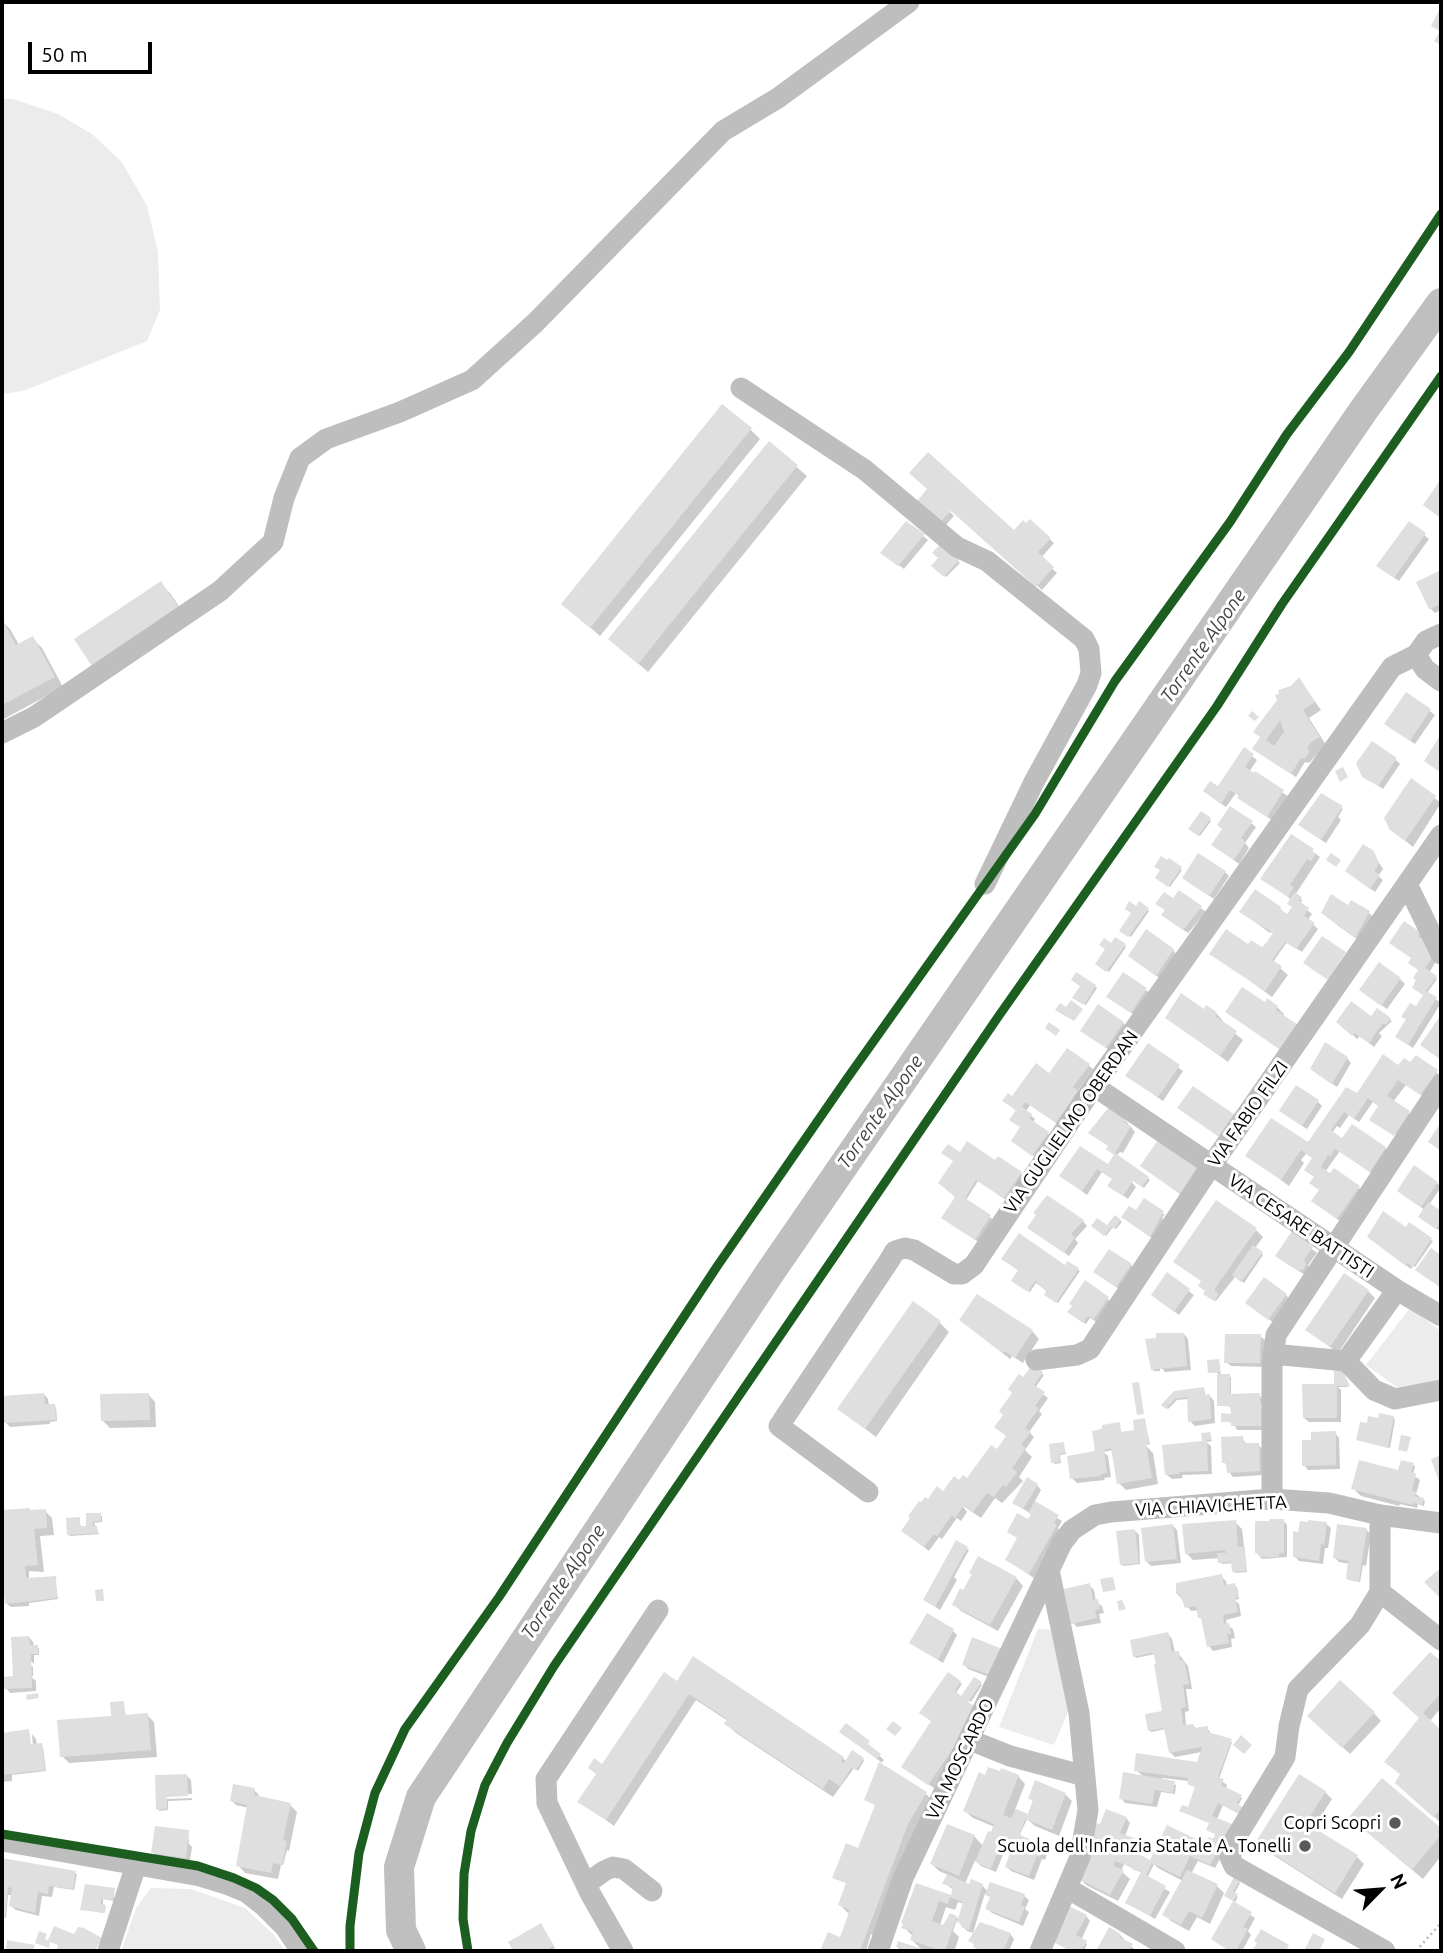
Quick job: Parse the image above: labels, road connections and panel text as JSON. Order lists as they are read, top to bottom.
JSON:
{
  "streets": {
    "street": [
      "VIA FABIO FILZI",
      "VIA GUGLIELMO OBERDAN",
      "VIA CESARE BATTISTI",
      "VIA CHIAVICHETTA",
      "VIA MOSCARDO"
    ]
  },
  "crossings": [
    ["VIA FABIO FILZI", "VIA CESARE BATTISTI"],
    ["VIA GUGLIELMO OBERDAN", "VIA CESARE BATTISTI"],
    ["VIA CHIAVICHETTA", "VIA MOSCARDO"]
  ],
  "water": ["Torrente Alpone"],
  "places": ["Copri Scopri", "Scuola dell'Infanzia Statale A. Tonelli"],
  "scale_bar": "50 m",
  "north": "top right"
}
